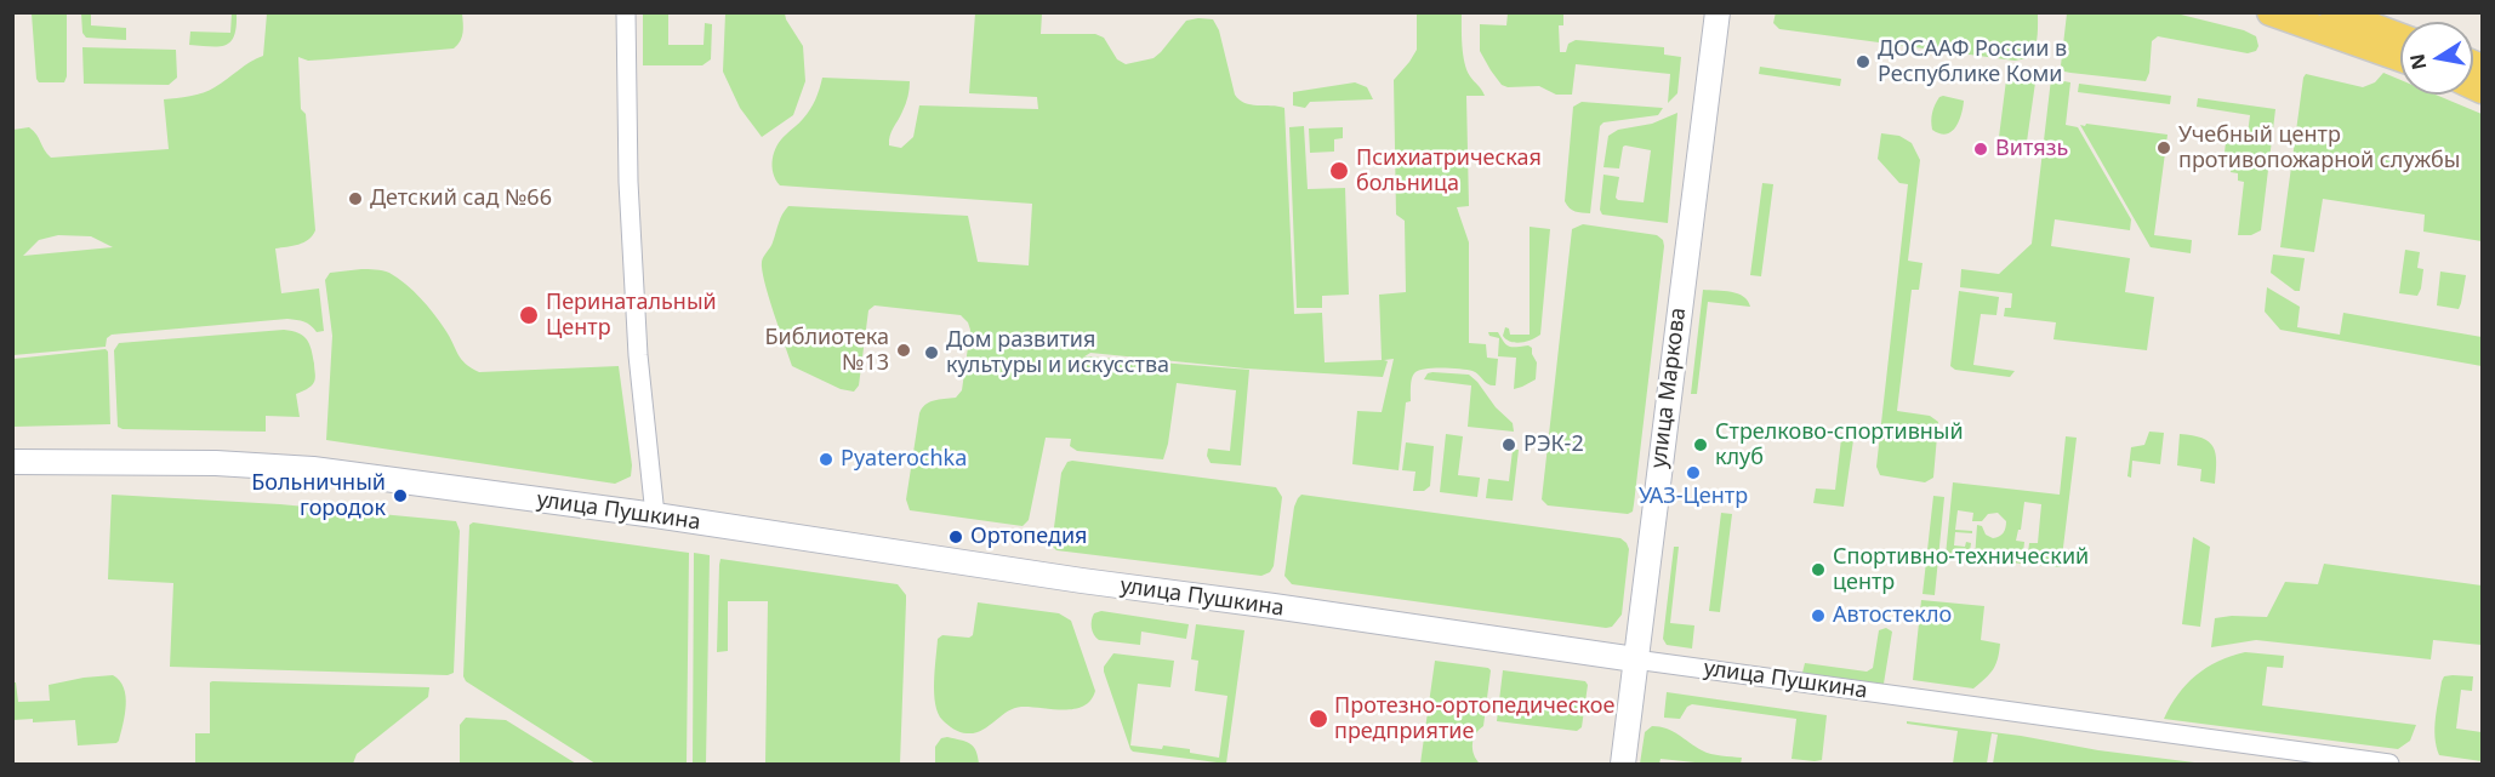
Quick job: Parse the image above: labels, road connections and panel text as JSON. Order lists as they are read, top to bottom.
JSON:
{
  "streets": {
    "street": ["улица Маркова", "улица Пушкина"]
  },
  "crossings": [
    ["улица Маркова", "улица Пушкина"]
  ],
  "places": [
    "ДОСААФ России в Республике Коми",
    "Учебный центр противопожарной службы",
    "Витязь",
    "Психиатрическая больница",
    "Детский сад №66",
    "Перинатальный Центр",
    "Библиотека №13",
    "Дом развития культуры и искусства",
    "РЭК-2",
    "Стрелково-спортивный клуб",
    "Pyaterochka",
    "УАЗ-Центр",
    "Больничный городок",
    "Ортопедия",
    "Спортивно-технический центр",
    "Автостекло",
    "Протезно-ортопедическое предприятие"
  ],
  "north": "left"
}
